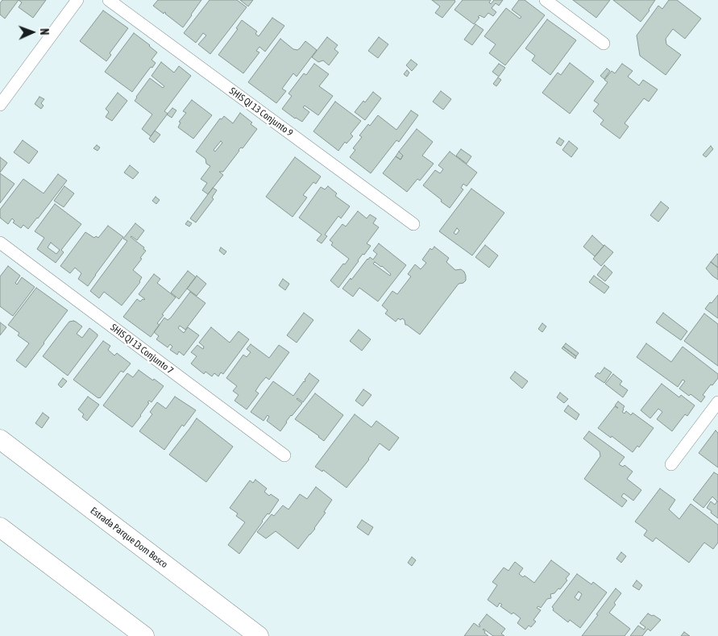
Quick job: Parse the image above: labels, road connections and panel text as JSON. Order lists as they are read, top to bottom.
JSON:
{
  "streets": {
    "main road": ["Estrada Parque Dom Bosco"],
    "street": ["SHIS QI 13 Conjunto 9", "SHIS QI 13 Conjunto 7"]
  },
  "north": "right"
}
